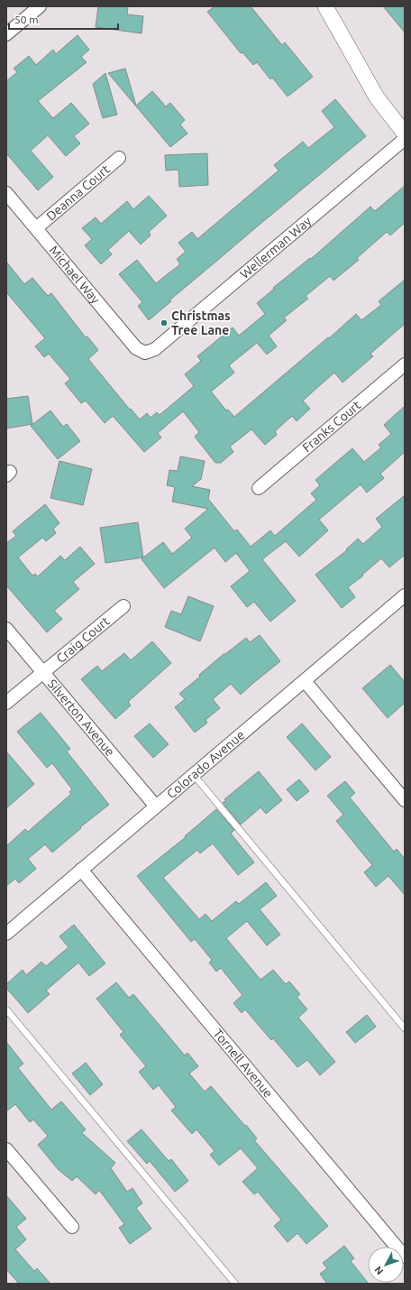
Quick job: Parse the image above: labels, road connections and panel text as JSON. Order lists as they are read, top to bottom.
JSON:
{
  "streets": {
    "street": [
      "Deanna Court",
      "Wellerman Way",
      "Michael Way",
      "Franks Court",
      "Craig Court",
      "Silverton Avenue",
      "Colorado Avenue",
      "Tornell Avenue"
    ]
  },
  "crossings": [
    ["Deanna Court", "Michael Way"],
    ["Wellerman Way", "Michael Way"],
    ["Craig Court", "Silverton Avenue"],
    ["Silverton Avenue", "Colorado Avenue"],
    ["Colorado Avenue", "Tornell Avenue"]
  ],
  "places": ["Christmas Tree Lane"],
  "scale_bar": "50 m",
  "north": "bottom left"
}
